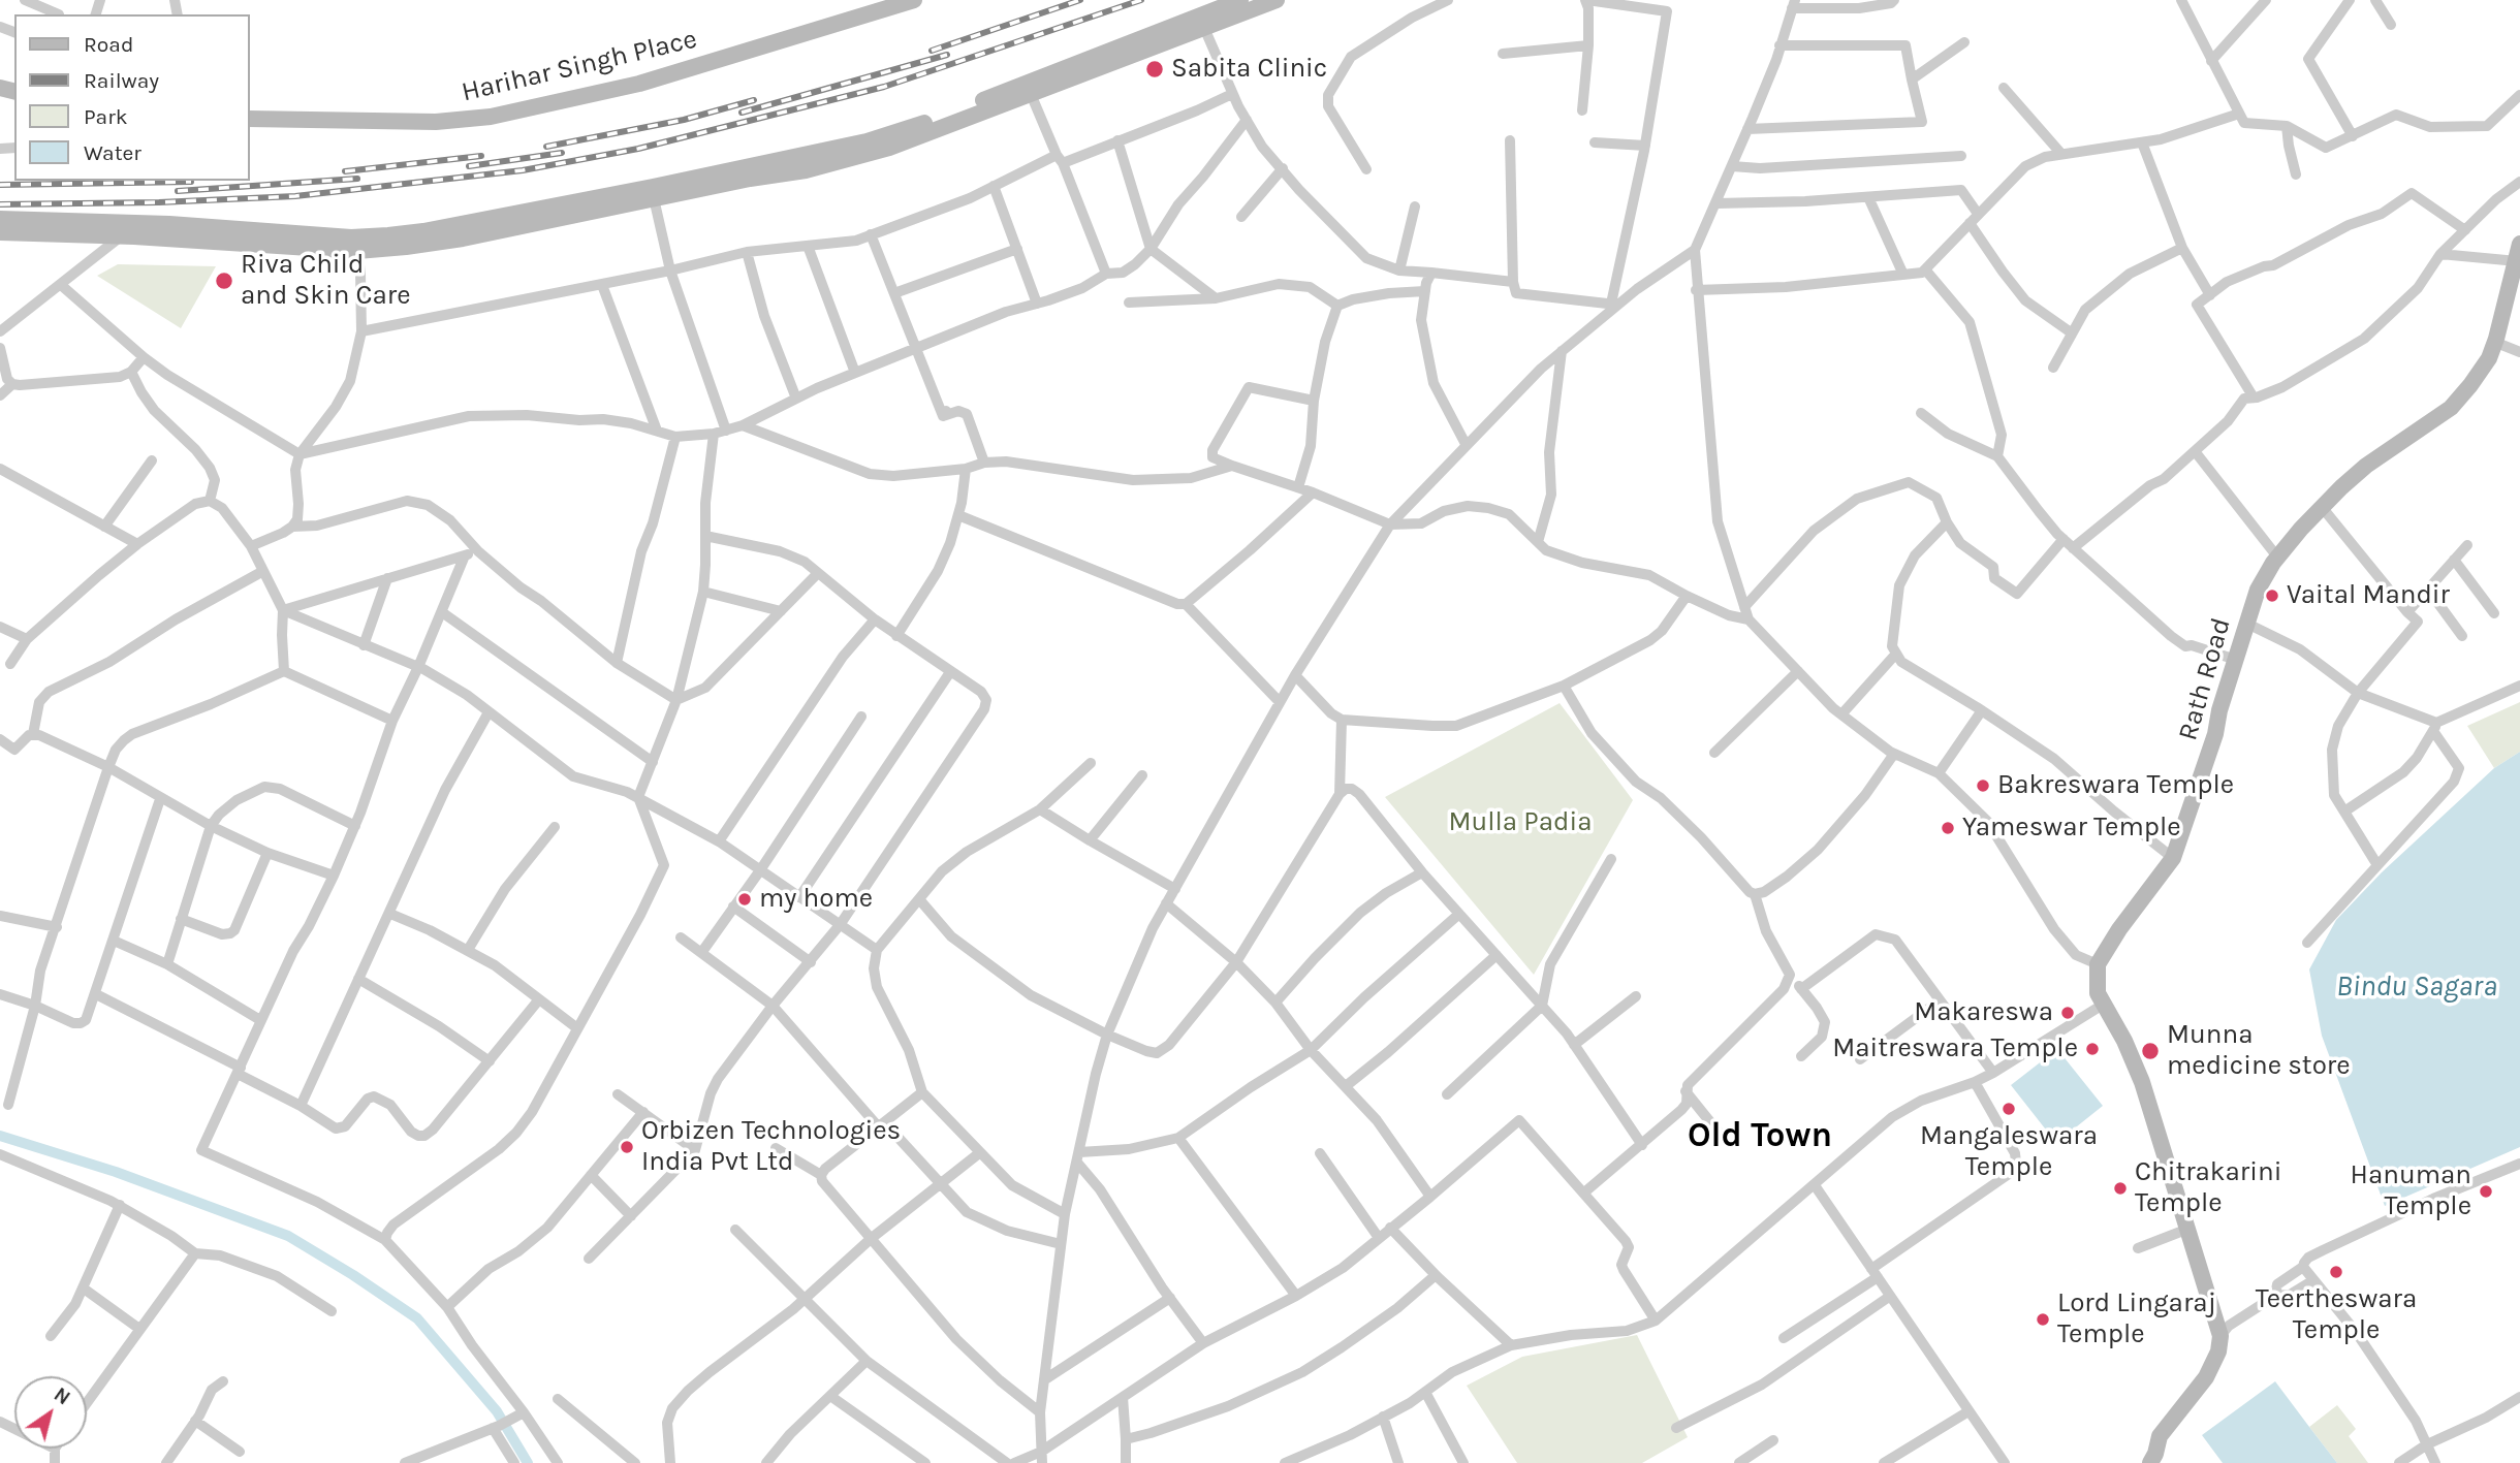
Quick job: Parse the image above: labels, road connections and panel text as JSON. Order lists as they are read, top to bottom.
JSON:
{
  "streets": {
    "street": ["Harihar Singh Place", "Rath Road"]
  },
  "districts": ["Old Town"],
  "water": ["Bindu Sagara"],
  "parks": ["Mulla Padia"],
  "places": [
    "Sabita Clinic",
    "Riva Child and Skin Care",
    "Vaital Mandir",
    "Bakreswara Temple",
    "Yameswar Temple",
    "my home",
    "Makareswa",
    "Maitreswara Temple",
    "Munna medicine store",
    "Mangaleswara Temple",
    "Orbizen Technologies India Pvt Ltd",
    "Chitrakarini Temple",
    "Hanuman Temple",
    "Teertheswara Temple",
    "Lord Lingaraj Temple"
  ],
  "legend": [
    "Road",
    "Railway",
    "Park",
    "Water"
  ],
  "north": "top right"
}
